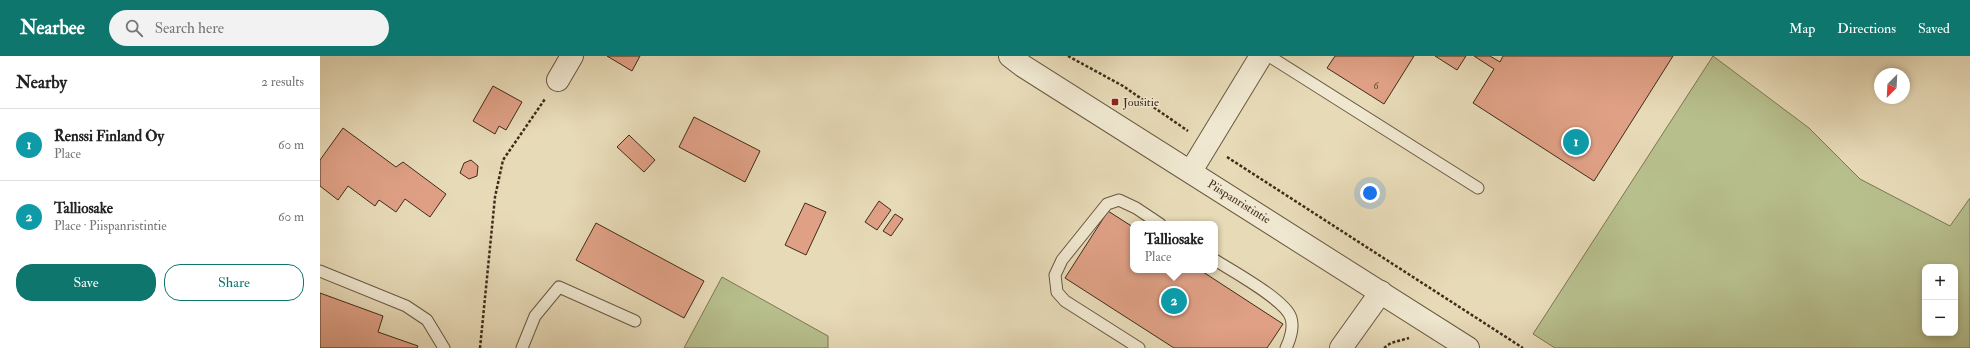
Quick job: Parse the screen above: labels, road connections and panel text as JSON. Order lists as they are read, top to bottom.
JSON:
{
  "streets": {
    "street": ["Piispanristintie"]
  },
  "places": {
    "transit": ["Jousitie"]
  },
  "house_numbers": ["6"],
  "north": "bottom left",
  "page": {
    "header": "Nearbee",
    "search": "Search here",
    "nav": ["Map", "Directions", "Saved"],
    "heading": ["Nearby", "2 results"],
    "list": [
      {
        "mark": "1",
        "name": "Renssi Finland Oy",
        "note": "Place",
        "value": "60 m"
      },
      {
        "mark": "2",
        "name": "Talliosake",
        "note": "Place · Piispanristintie",
        "value": "60 m"
      }
    ],
    "pins": ["1", "2"],
    "popup": ["Talliosake", "Place"],
    "buttons": ["Save", "Share"],
    "map_buttons": ["+", "−"]
  }
}
